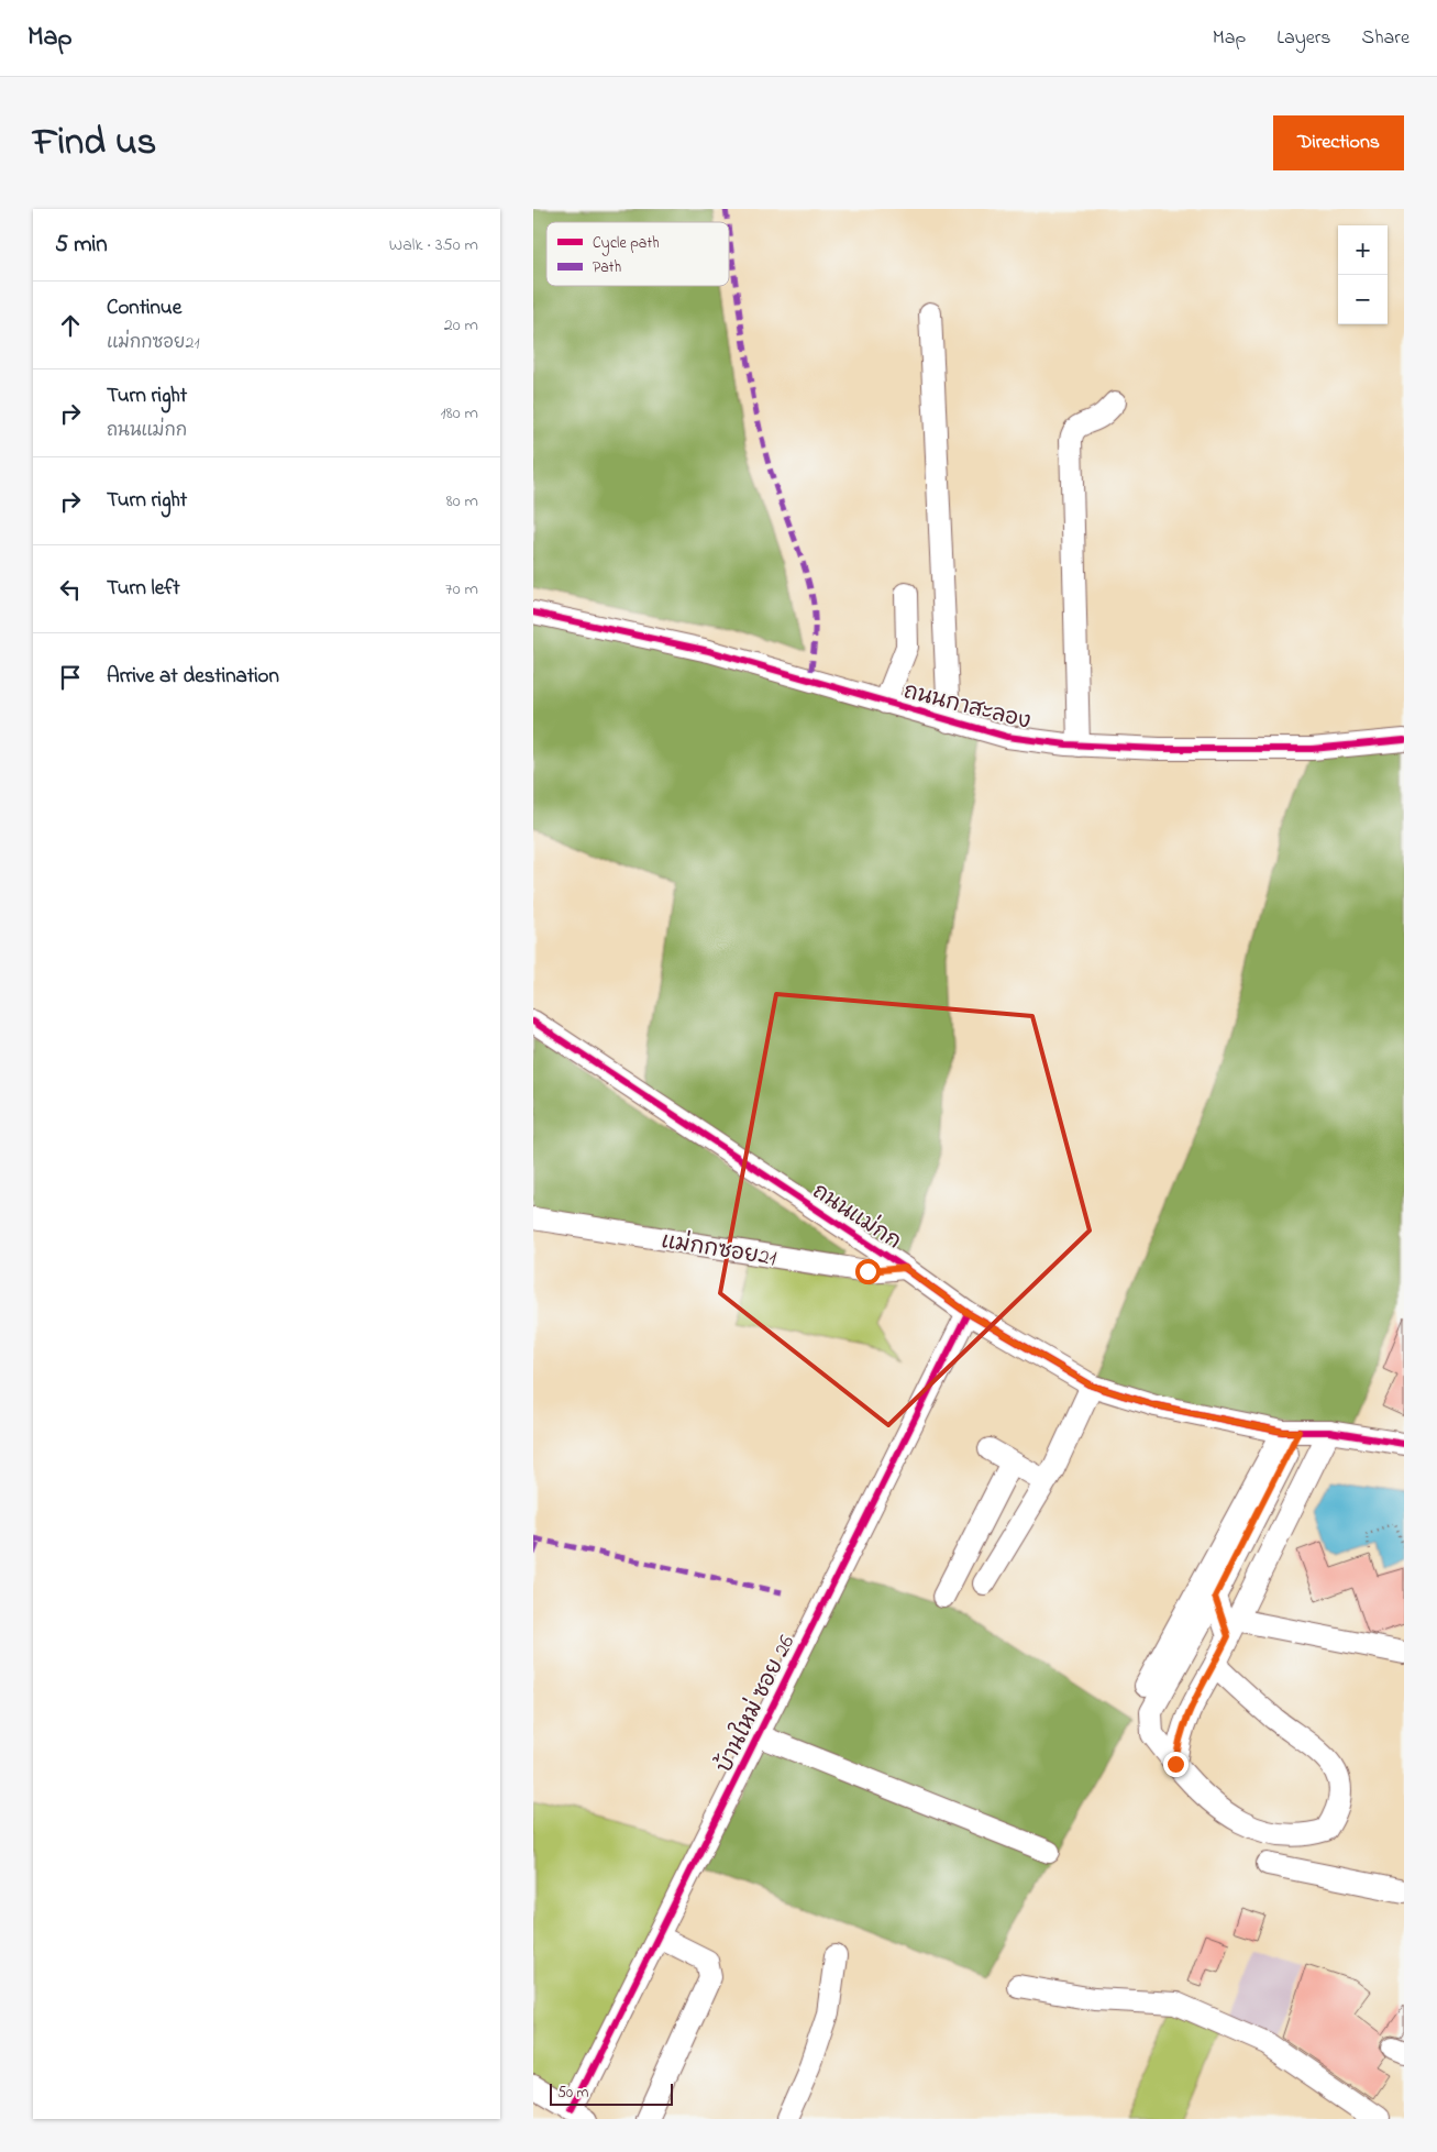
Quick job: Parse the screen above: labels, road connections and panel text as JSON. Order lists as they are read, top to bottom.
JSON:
{
  "streets": {
    "street": [
      "ถนนกาสะลอง",
      "ถนนแม่กก",
      "แม่กกซอย21",
      "บ้านใหม่ ซอย 26"
    ]
  },
  "crossings": [
    ["ถนนแม่กก", "แม่กกซอย21"],
    ["ถนนแม่กก", "บ้านใหม่ ซอย 26"]
  ],
  "legend": ["Cycle path", "Path"],
  "scale_bar": "50 m",
  "page": {
    "header": "Map",
    "nav": ["Map", "Layers", "Share"],
    "title": "Find us",
    "buttons": "Directions",
    "heading": ["5 min", "Walk · 350 m"],
    "map_buttons": ["+", "−"],
    "list": [
      ["Continue", "แม่กกซอย21", "20 m"],
      ["Turn right", "ถนนแม่กก", "180 m"],
      ["Turn right", "80 m"],
      ["Turn left", "70 m"],
      "Arrive at destination"
    ],
    "scale": "50 m"
  }
}
